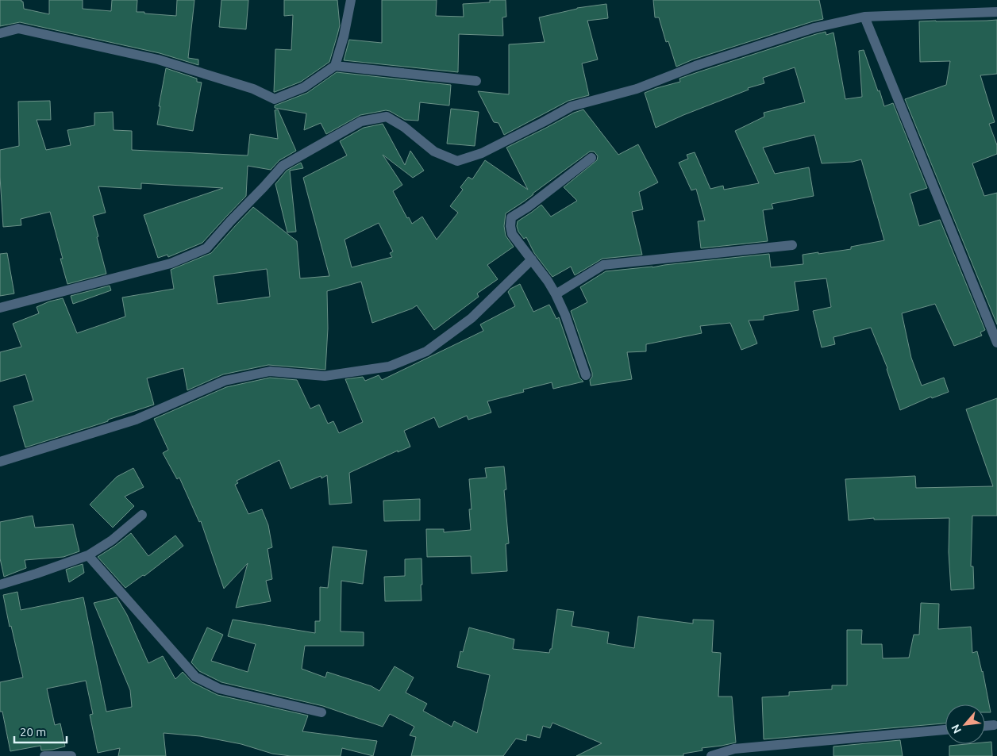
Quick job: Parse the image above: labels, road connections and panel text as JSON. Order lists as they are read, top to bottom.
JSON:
{
  "scale_bar": "20 m",
  "north": "bottom left"
}
